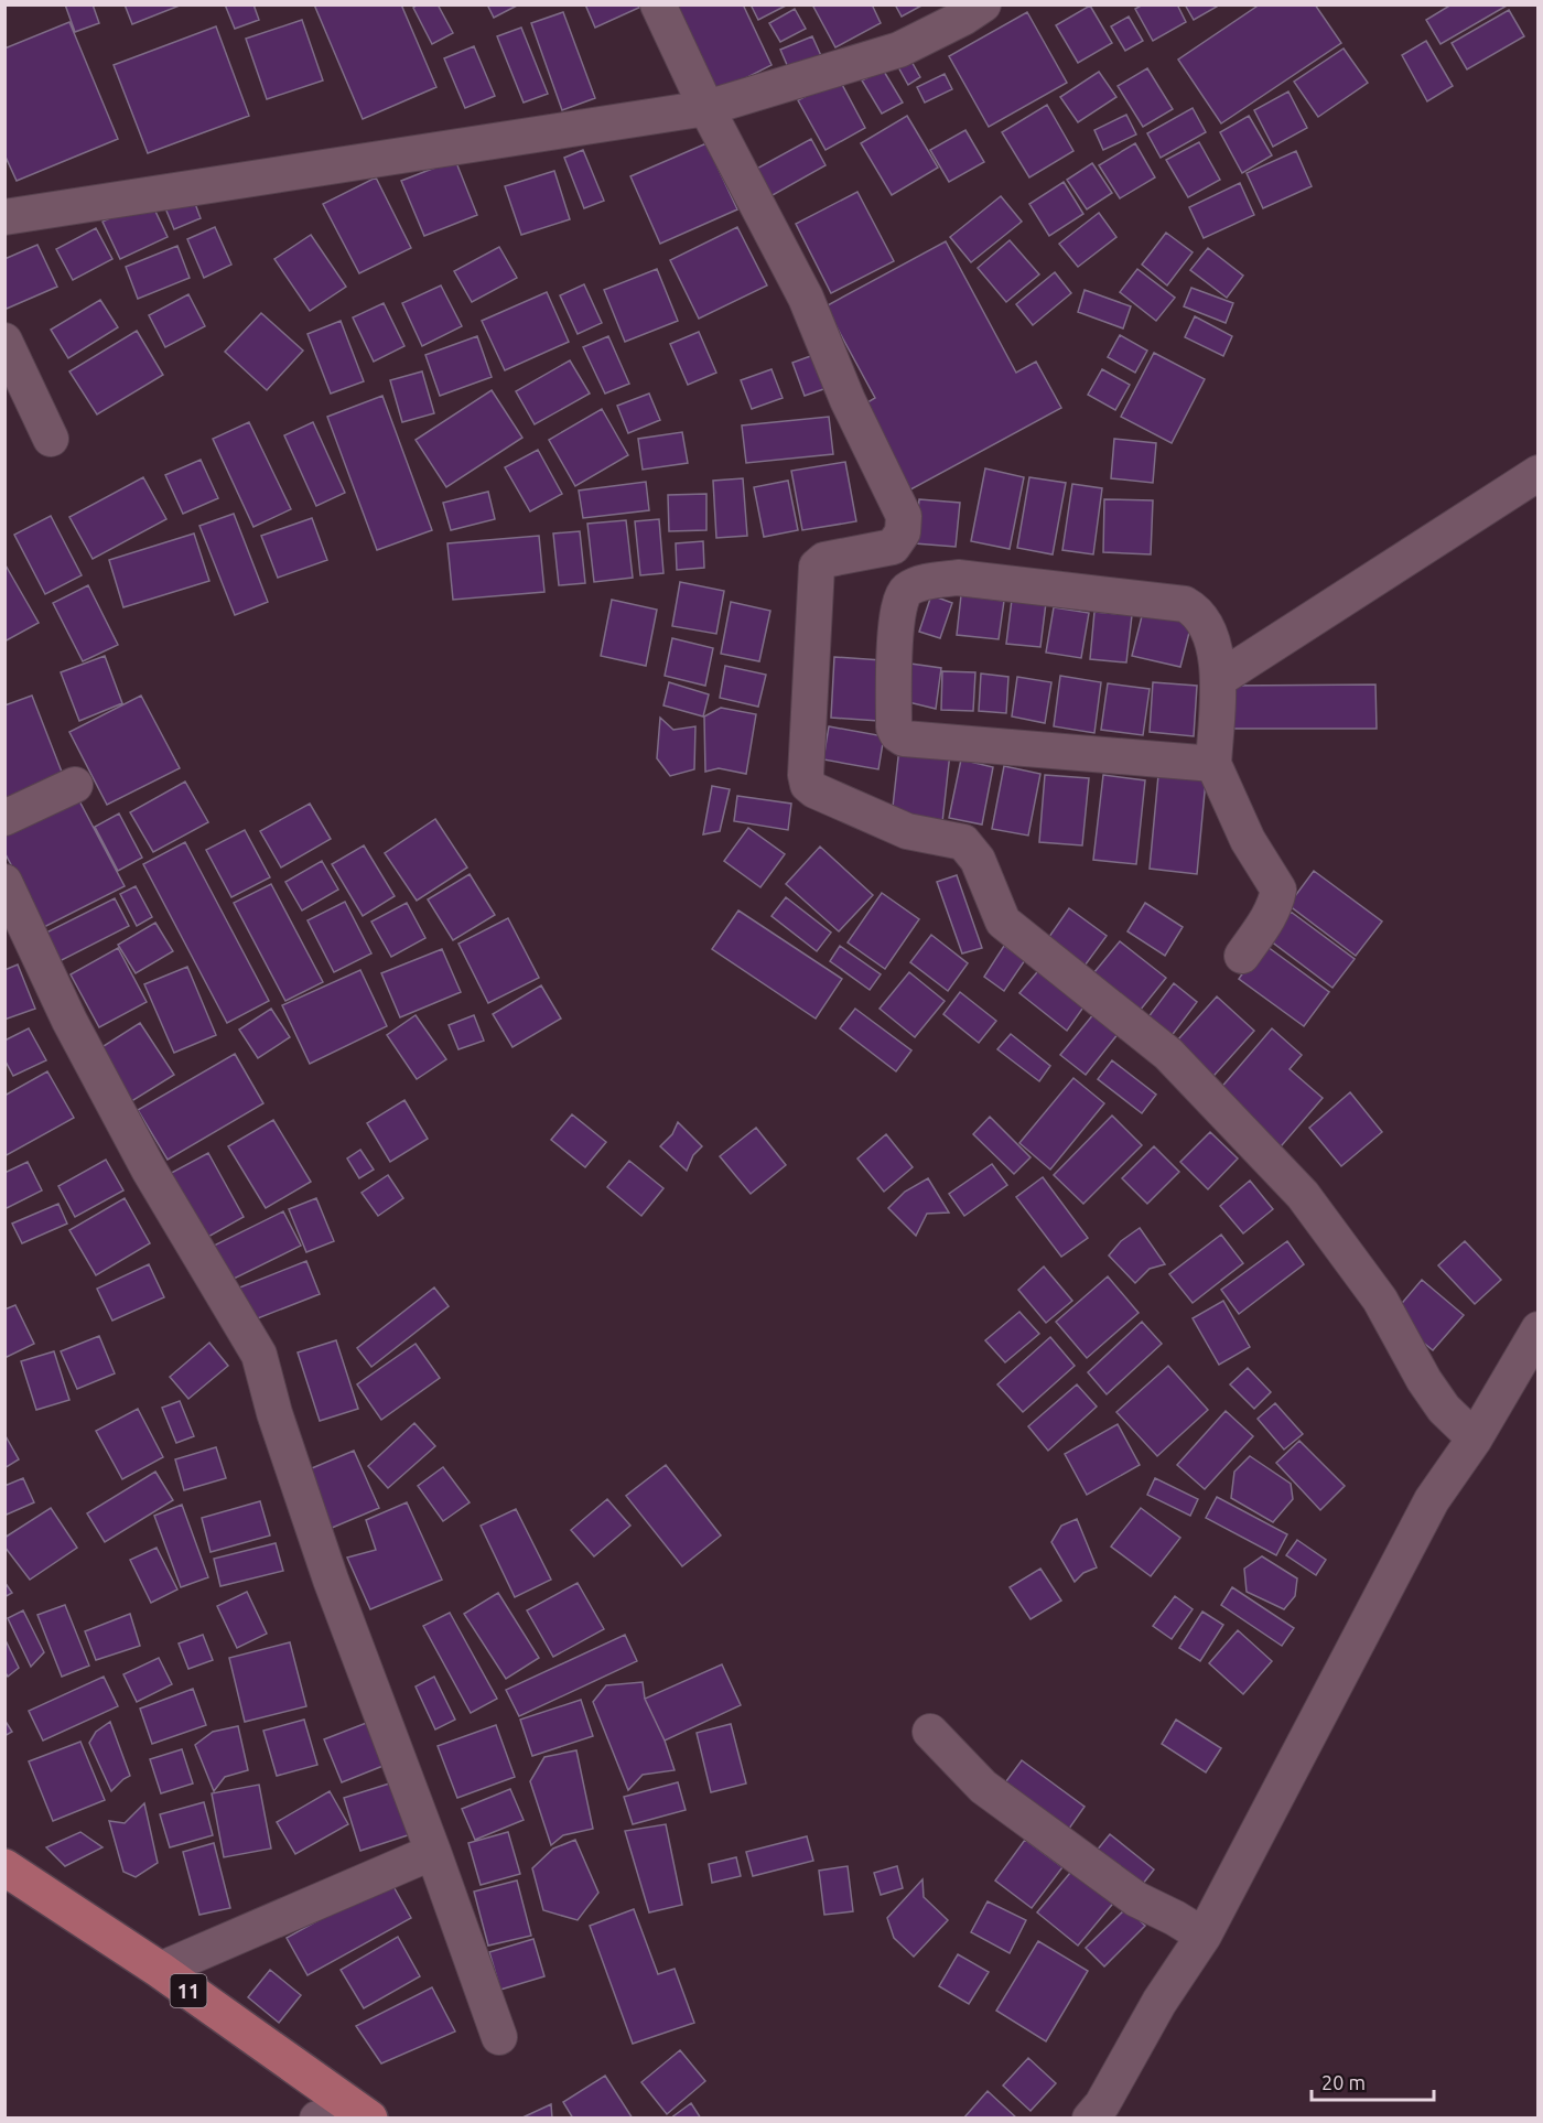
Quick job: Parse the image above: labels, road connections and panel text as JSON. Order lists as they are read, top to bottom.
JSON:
{
  "streets": {
    "highway": ["11"]
  },
  "scale_bar": "20 m"
}
